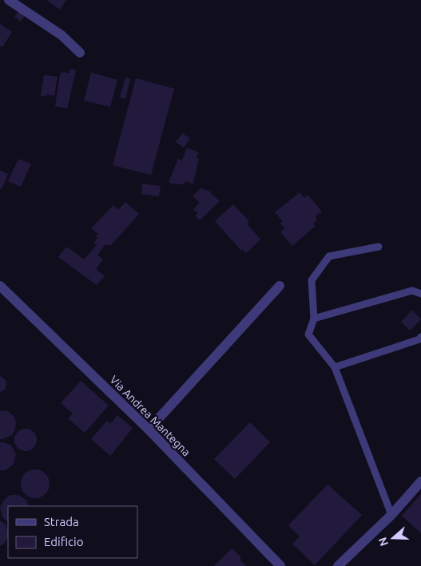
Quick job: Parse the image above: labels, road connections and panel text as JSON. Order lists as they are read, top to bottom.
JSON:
{
  "streets": {
    "street": ["Via Andrea Mantegna"]
  },
  "legend": ["Strada", "Edificio"],
  "north": "left"
}
